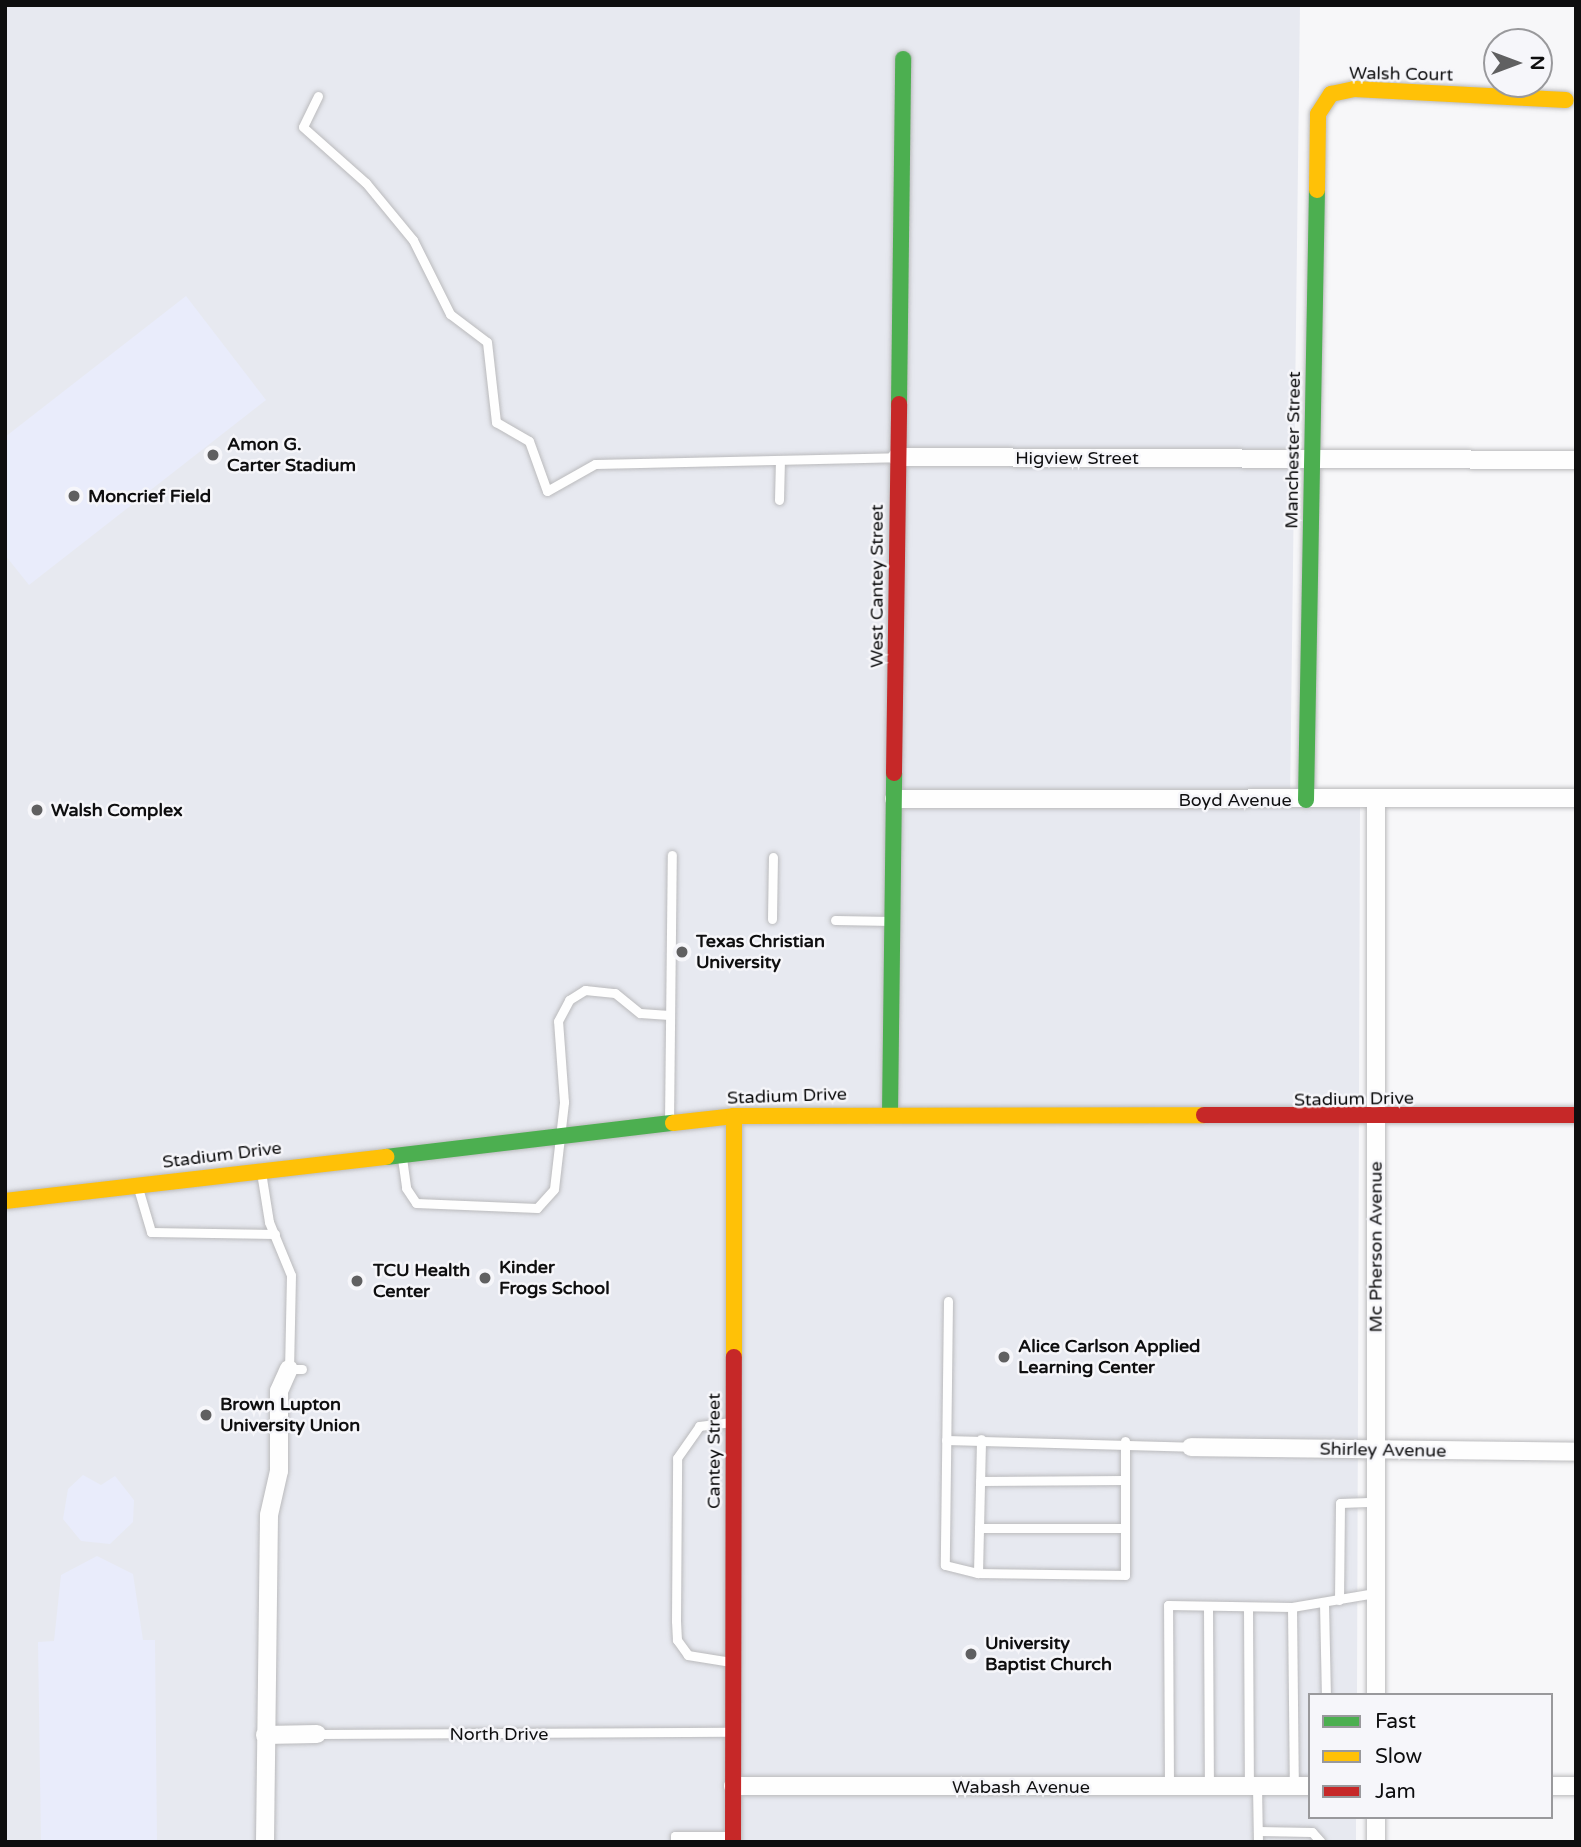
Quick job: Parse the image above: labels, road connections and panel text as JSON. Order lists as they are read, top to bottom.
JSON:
{
  "streets": {
    "street": [
      "Walsh Court",
      "Manchester Street",
      "Higview Street",
      "West Cantey Street",
      "Boyd Avenue",
      "Stadium Drive",
      "Mc Pherson Avenue",
      "Shirley Avenue",
      "Cantey Street",
      "North Drive",
      "Wabash Avenue"
    ]
  },
  "crossings": [
    ["Walsh Court", "Manchester Street"],
    ["Manchester Street", "Higview Street"],
    ["Manchester Street", "Boyd Avenue"],
    ["Higview Street", "West Cantey Street"],
    ["West Cantey Street", "Boyd Avenue"],
    ["West Cantey Street", "Stadium Drive"],
    ["Boyd Avenue", "Mc Pherson Avenue"],
    ["Stadium Drive", "Mc Pherson Avenue"],
    ["Stadium Drive", "Cantey Street"],
    ["Mc Pherson Avenue", "Shirley Avenue"],
    ["Cantey Street", "North Drive"],
    ["Cantey Street", "Wabash Avenue"]
  ],
  "places": [
    "Amon G. Carter Stadium",
    "Moncrief Field",
    "Walsh Complex",
    "Texas Christian University",
    "Kinder Frogs School",
    "TCU Health Center",
    "Alice Carlson Applied Learning Center",
    "Brown Lupton University Union",
    "University Baptist Church"
  ],
  "legend": ["Fast", "Slow", "Jam"],
  "north": "right"
}
